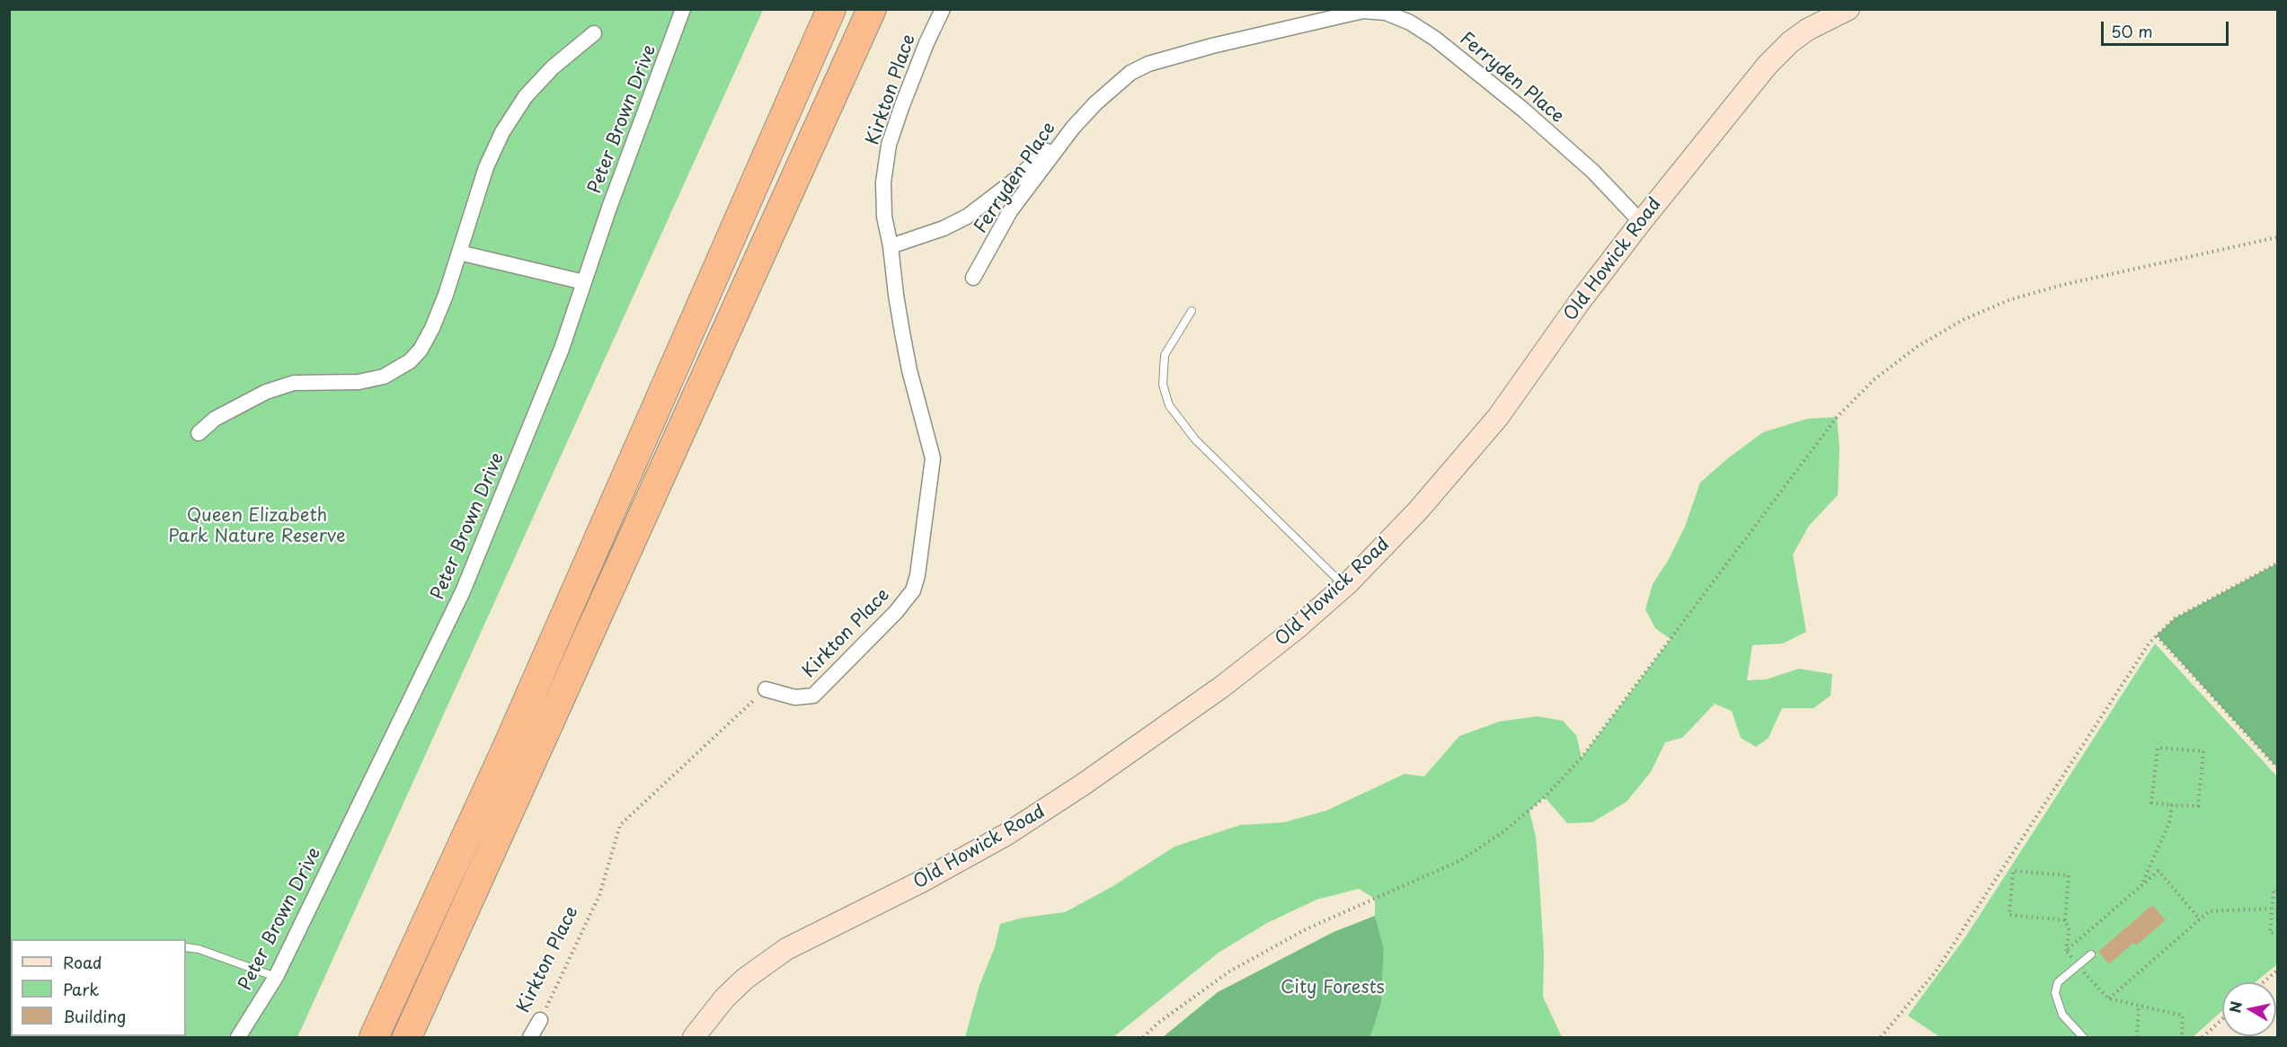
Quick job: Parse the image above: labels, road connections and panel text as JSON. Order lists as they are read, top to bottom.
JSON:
{
  "streets": {
    "main road": ["Old Howick Road"],
    "street": ["Ferryden Place", "Kirkton Place", "Peter Brown Drive"]
  },
  "crossings": [
    ["Ferryden Place", "Kirkton Place"],
    ["Ferryden Place", "Old Howick Road"]
  ],
  "parks": ["Queen Elizabeth Park Nature Reserve", "City Forests"],
  "legend": ["Road", "Park", "Building"],
  "scale_bar": "50 m",
  "north": "left"
}
